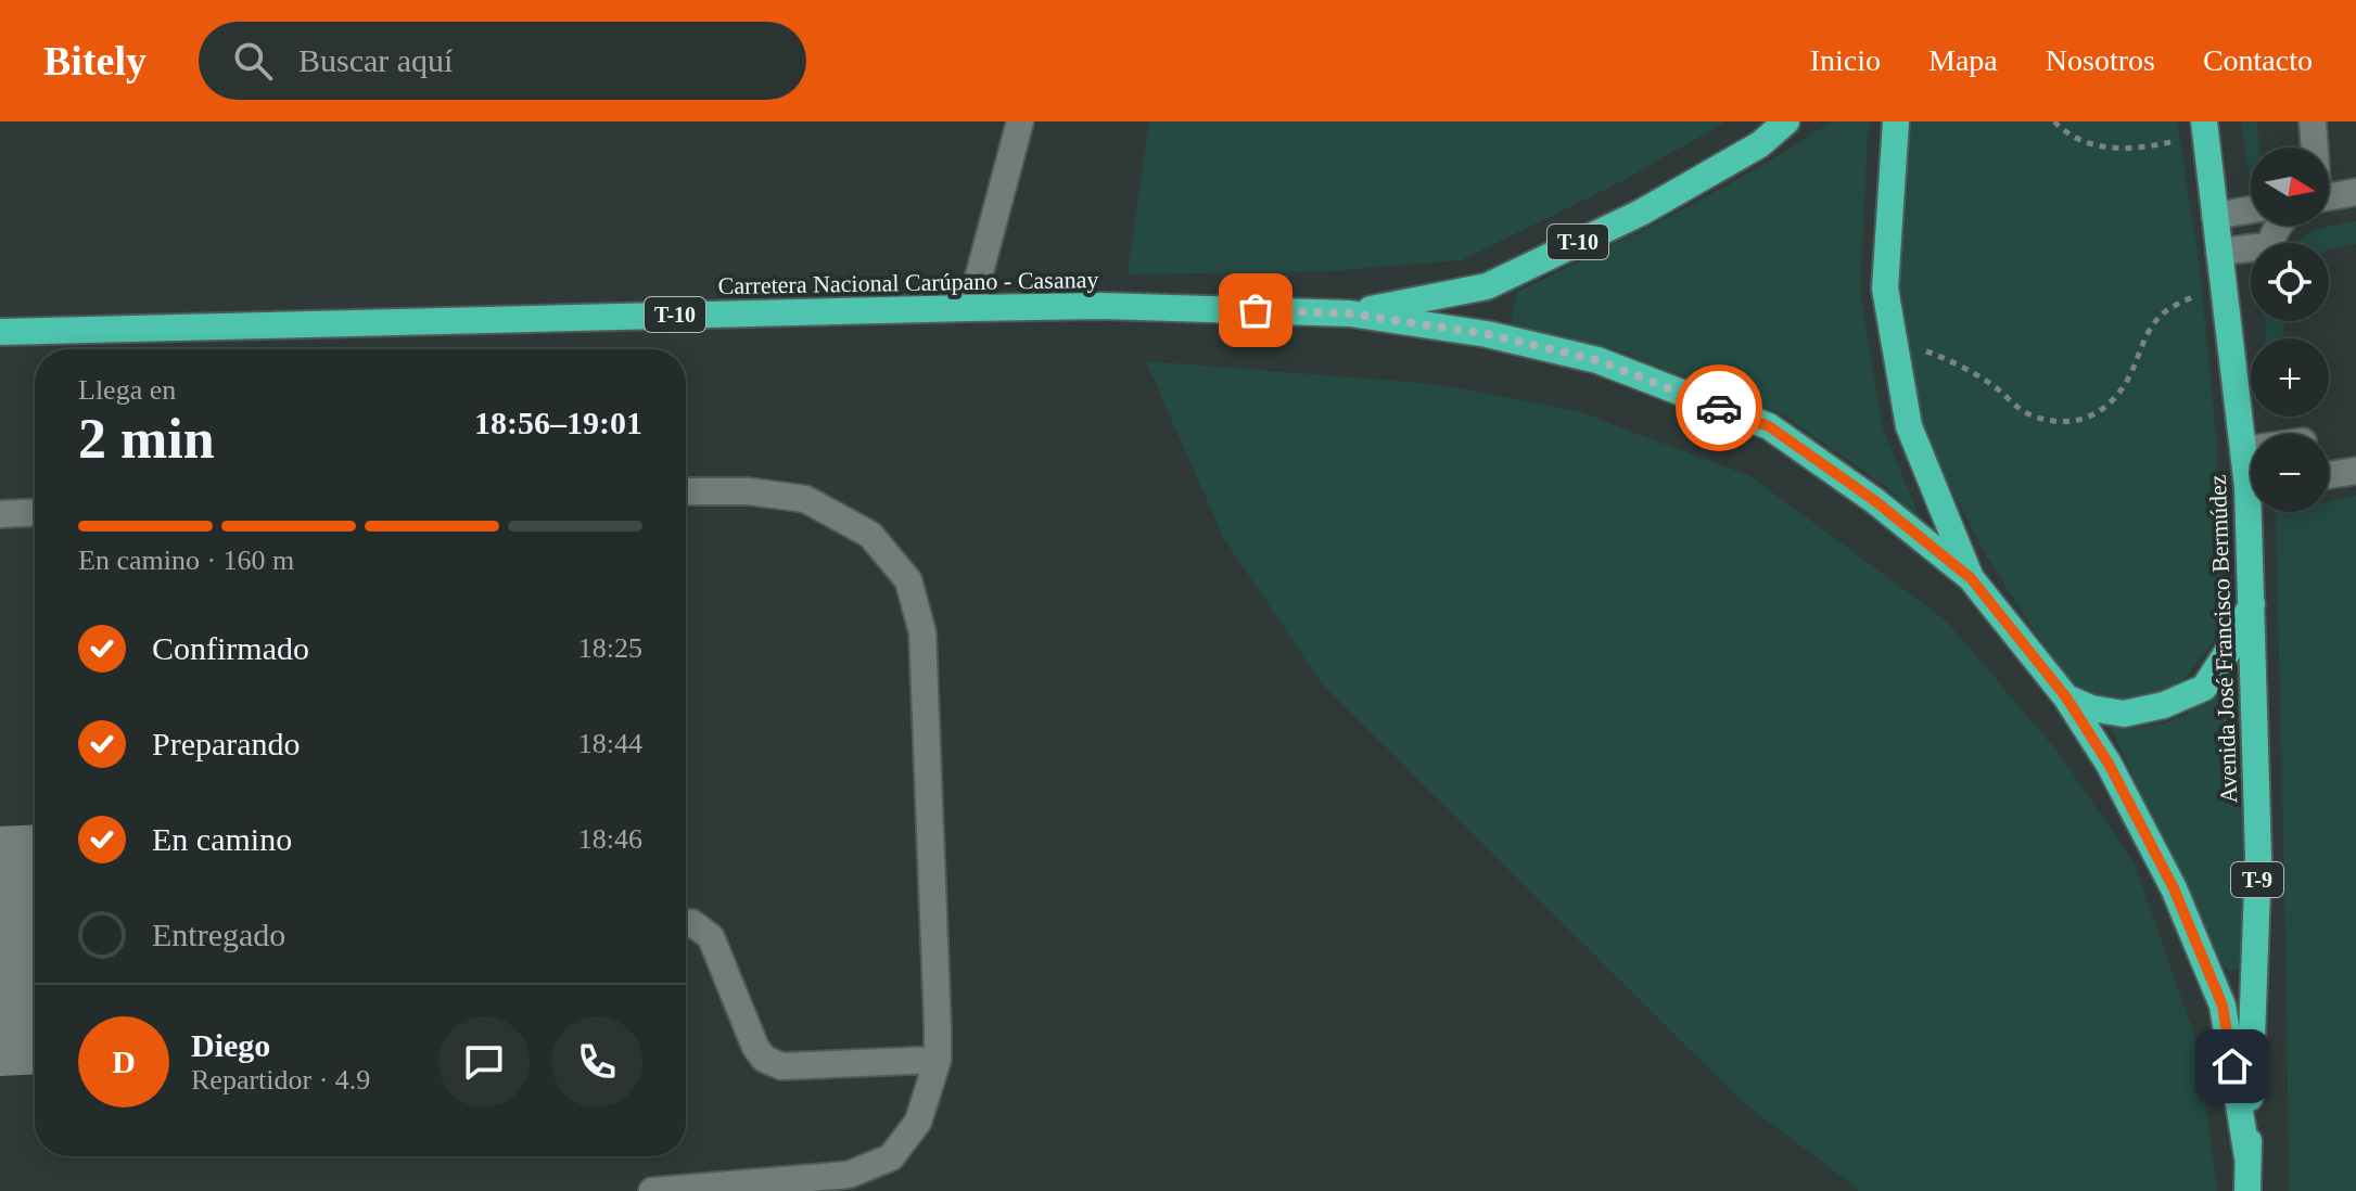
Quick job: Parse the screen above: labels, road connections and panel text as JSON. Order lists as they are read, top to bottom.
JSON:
{
  "streets": {
    "highway": [
      "T-10",
      "Carretera Nacional Carúpano - Casanay",
      "Avenida José Francisco Bermúdez",
      "T-9"
    ]
  },
  "crossings": [
    ["Carretera Nacional Carúpano - Casanay", "Avenida José Francisco Bermúdez"],
    ["Avenida José Francisco Bermúdez", "T-9"]
  ],
  "north": "right",
  "page": {
    "header": "Bitely",
    "search": "Buscar aquí",
    "nav": [
      "Inicio",
      "Mapa",
      "Nosotros",
      "Contacto"
    ],
    "map_buttons": ["+", "−"],
    "heading": ["2 min", "Llega en", "18:56–19:01"],
    "panel": ["Diego", "Repartidor · 4.9"],
    "bar": "En camino · 160 m",
    "list": [
      ["Confirmado", "18:25"],
      ["Preparando", "18:44"],
      ["En camino", "18:46"],
      "Entregado"
    ],
    "round": "D"
  }
}
